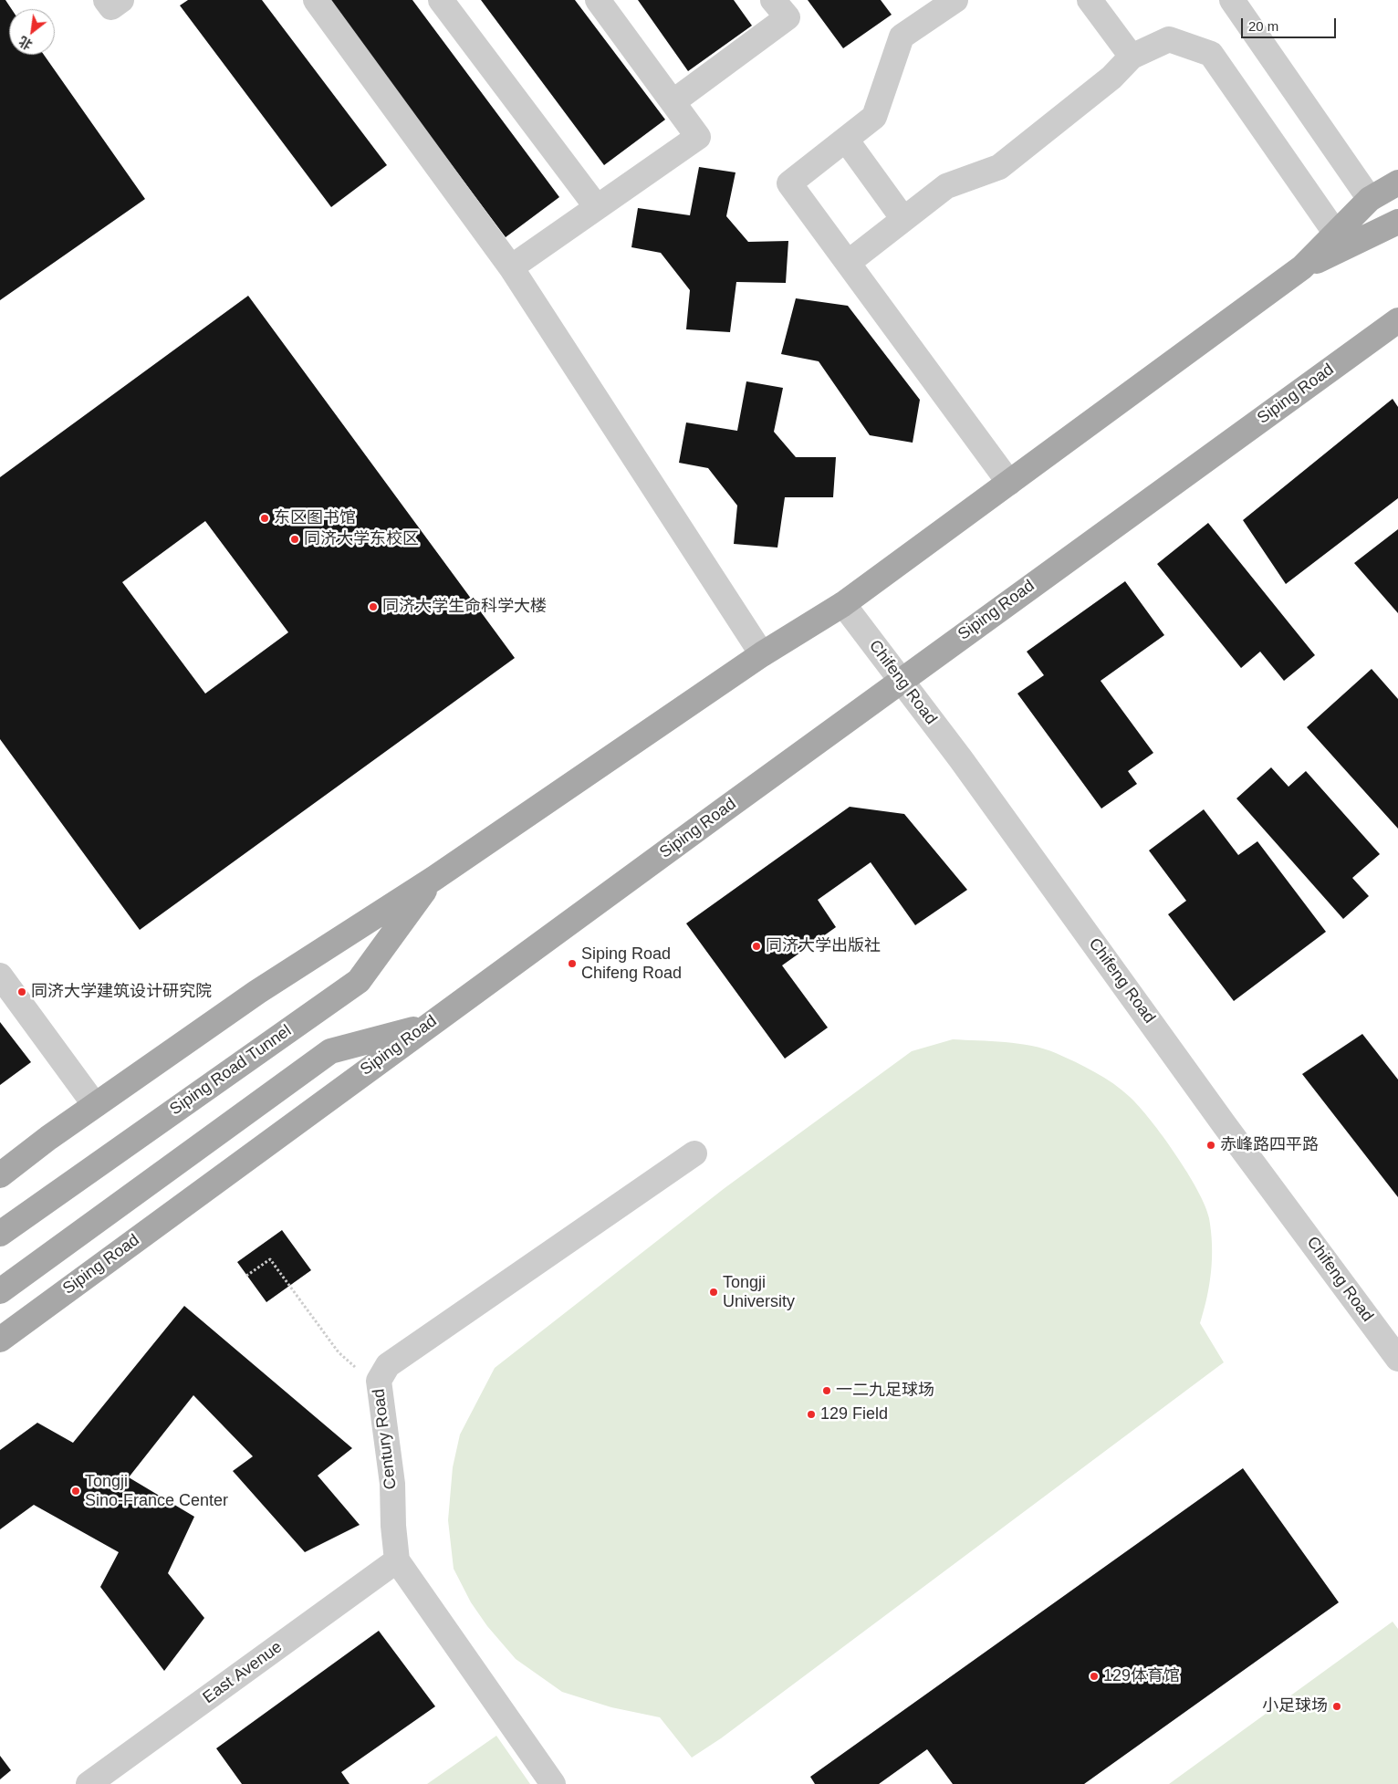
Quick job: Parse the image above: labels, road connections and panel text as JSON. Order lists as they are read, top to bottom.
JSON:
{
  "streets": {
    "main road": ["Siping Road", "Siping Road Tunnel"],
    "street": ["Chifeng Road", "Century Road", "East Avenue"]
  },
  "crossings": [
    ["Siping Road", "Chifeng Road"],
    ["Century Road", "East Avenue"]
  ],
  "places": [
    "东区图书馆",
    "同济大学东校区",
    "同济大学生命科学大楼",
    "同济大学出版社",
    "Siping Road Chifeng Road",
    "同济大学建筑设计研究院",
    "赤峰路四平路",
    "Tongji University",
    "一二九足球场",
    "129 Field",
    "Tongji Sino-France Center",
    "129体育馆",
    "小足球场"
  ],
  "scale_bar": "20 m",
  "north": "bottom left"
}
